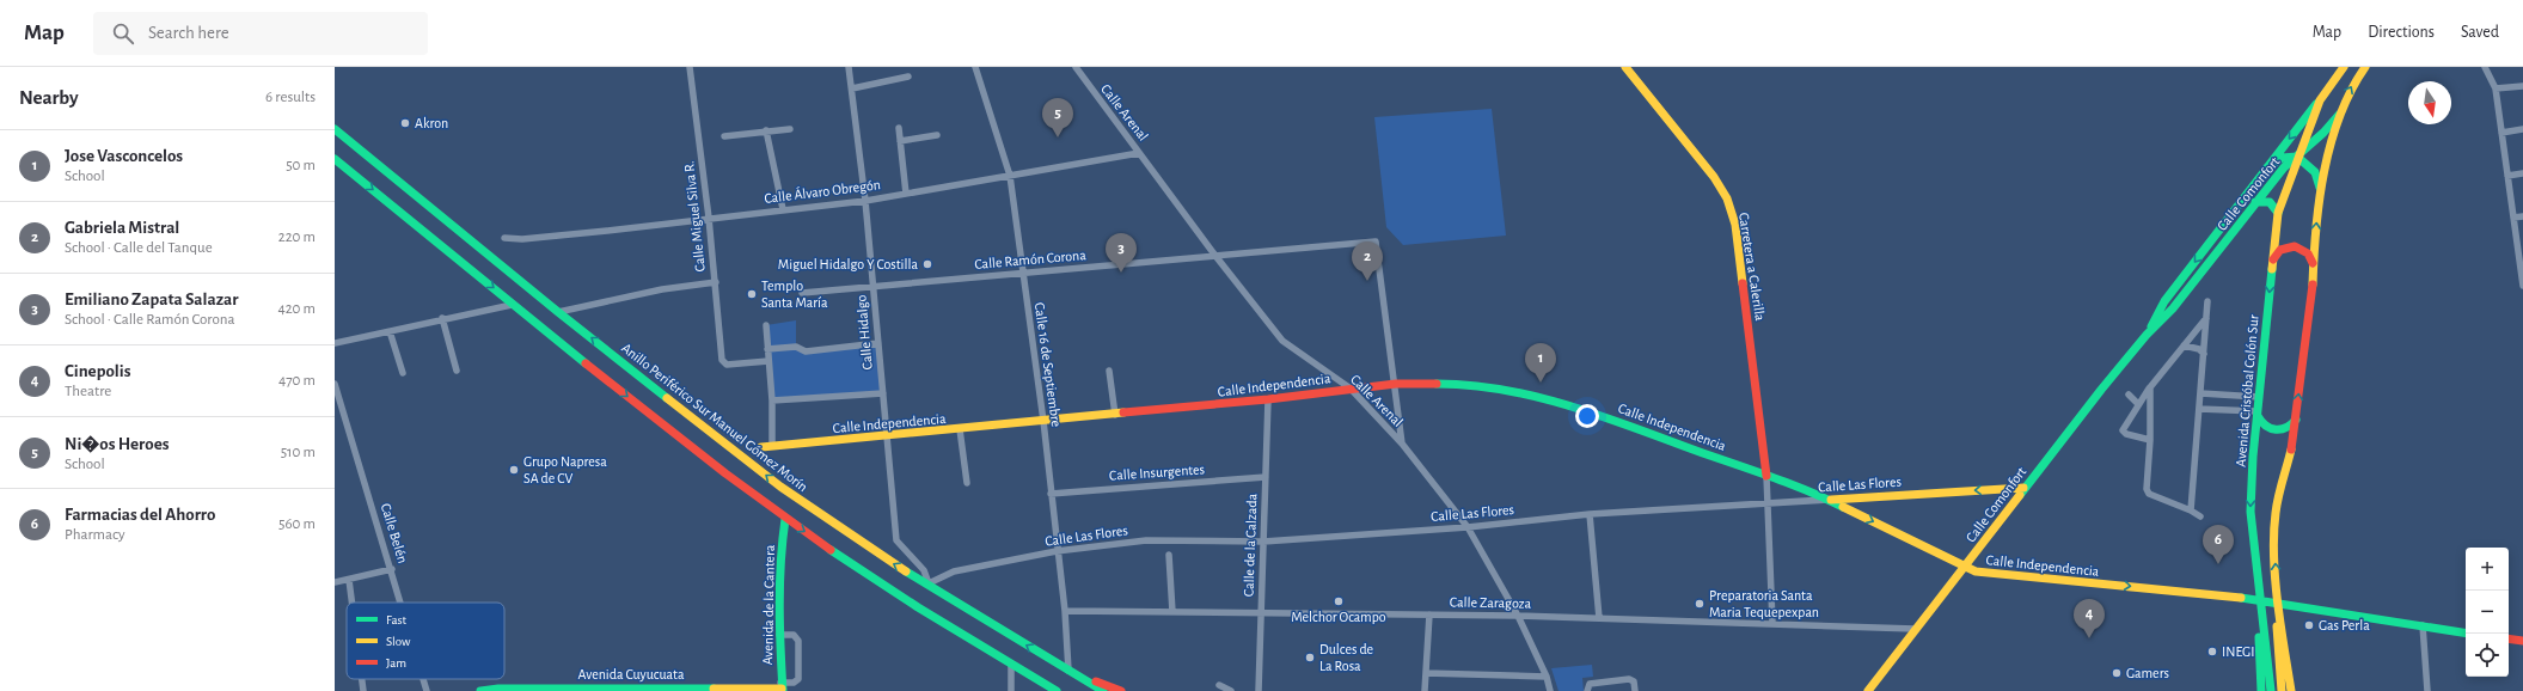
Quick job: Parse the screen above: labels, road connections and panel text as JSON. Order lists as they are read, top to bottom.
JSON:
{
  "streets": {
    "main road": [
      "Calle Comonfort",
      "Carretera a Calerilla",
      "Calle Independencia",
      "Avenida Cristóbal Colón Sur",
      "Anillo Periférico Sur Manuel Gómez Morín",
      "Calle Las Flores",
      "Avenida de la Cantera",
      "Avenida Cuyucuata"
    ],
    "street": [
      "Calle Arenal",
      "Calle Álvaro Obregón",
      "Calle Miguel Silva R.",
      "Calle Ramón Corona",
      "Calle Hidalgo",
      "Calle 16 de Septiembre",
      "Calle Insurgentes",
      "Calle Belén",
      "Calle de la Calzada",
      "Calle Zaragoza"
    ]
  },
  "crossings": [
    ["Calle Arenal", "Calle Álvaro Obregón"],
    ["Calle Arenal", "Calle Ramón Corona"],
    ["Calle Arenal", "Calle Independencia"],
    ["Calle Arenal", "Calle Las Flores"],
    ["Calle Arenal", "Calle Zaragoza"],
    ["Calle Álvaro Obregón", "Calle Miguel Silva R."],
    ["Calle Álvaro Obregón", "Calle Hidalgo"],
    ["Calle Álvaro Obregón", "Calle 16 de Septiembre"],
    ["Calle Comonfort", "Calle Independencia"],
    ["Calle Comonfort", "Avenida Cristóbal Colón Sur"],
    ["Calle Comonfort", "Calle Las Flores"],
    ["Calle Comonfort", "Calle Zaragoza"],
    ["Calle Ramón Corona", "Calle Hidalgo"],
    ["Calle Ramón Corona", "Calle 16 de Septiembre"],
    ["Calle Ramón Corona", "Calle Independencia"],
    ["Carretera a Calerilla", "Calle Independencia"],
    ["Calle Hidalgo", "Calle Independencia"],
    ["Calle Hidalgo", "Anillo Periférico Sur Manuel Gómez Morín"],
    ["Calle Hidalgo", "Calle Las Flores"],
    ["Calle 16 de Septiembre", "Calle Independencia"],
    ["Calle 16 de Septiembre", "Anillo Periférico Sur Manuel Gómez Morín"],
    ["Calle 16 de Septiembre", "Calle Insurgentes"],
    ["Calle 16 de Septiembre", "Calle Las Flores"],
    ["Calle 16 de Septiembre", "Calle Zaragoza"],
    ["Calle Independencia", "Avenida Cristóbal Colón Sur"],
    ["Calle Independencia", "Calle Las Flores"],
    ["Calle Independencia", "Calle de la Calzada"],
    ["Anillo Periférico Sur Manuel Gómez Morín", "Calle Las Flores"],
    ["Calle Insurgentes", "Calle de la Calzada"],
    ["Calle Las Flores", "Calle de la Calzada"],
    ["Calle de la Calzada", "Calle Zaragoza"],
    ["Avenida de la Cantera", "Avenida Cuyucuata"]
  ],
  "places": [
    "Akron",
    "Miguel Hidalgo Y Costilla",
    "Templo Santa María",
    "Grupo Napresa SA de CV",
    "Melchor Ocampo",
    "Preparatoria Santa Maria Tequepexpan",
    "Gas Perla",
    "INEGI",
    "Dulces de La Rosa",
    "Gamers"
  ],
  "legend": ["Fast", "Slow", "Jam"],
  "north": "bottom",
  "page": {
    "header": "Map",
    "search": "Search here",
    "nav": ["Map", "Directions", "Saved"],
    "heading": ["Nearby", "6 results"],
    "pins": [
      "5",
      "3",
      "2",
      "1",
      "6",
      "4"
    ],
    "list": [
      {
        "mark": "1",
        "name": "Jose Vasconcelos",
        "note": "School",
        "value": "50 m"
      },
      {
        "mark": "2",
        "name": "Gabriela Mistral",
        "note": "School · Calle del Tanque",
        "value": "220 m"
      },
      {
        "mark": "3",
        "name": "Emiliano Zapata Salazar",
        "note": "School · Calle Ramón Corona",
        "value": "420 m"
      },
      {
        "mark": "4",
        "name": "Cinepolis",
        "note": "Theatre",
        "value": "470 m"
      },
      {
        "mark": "5",
        "name": "Ni�os Heroes",
        "note": "School",
        "value": "510 m"
      },
      {
        "mark": "6",
        "name": "Farmacias del Ahorro",
        "note": "Pharmacy",
        "value": "560 m"
      }
    ],
    "map_buttons": ["+", "−"]
  }
}
